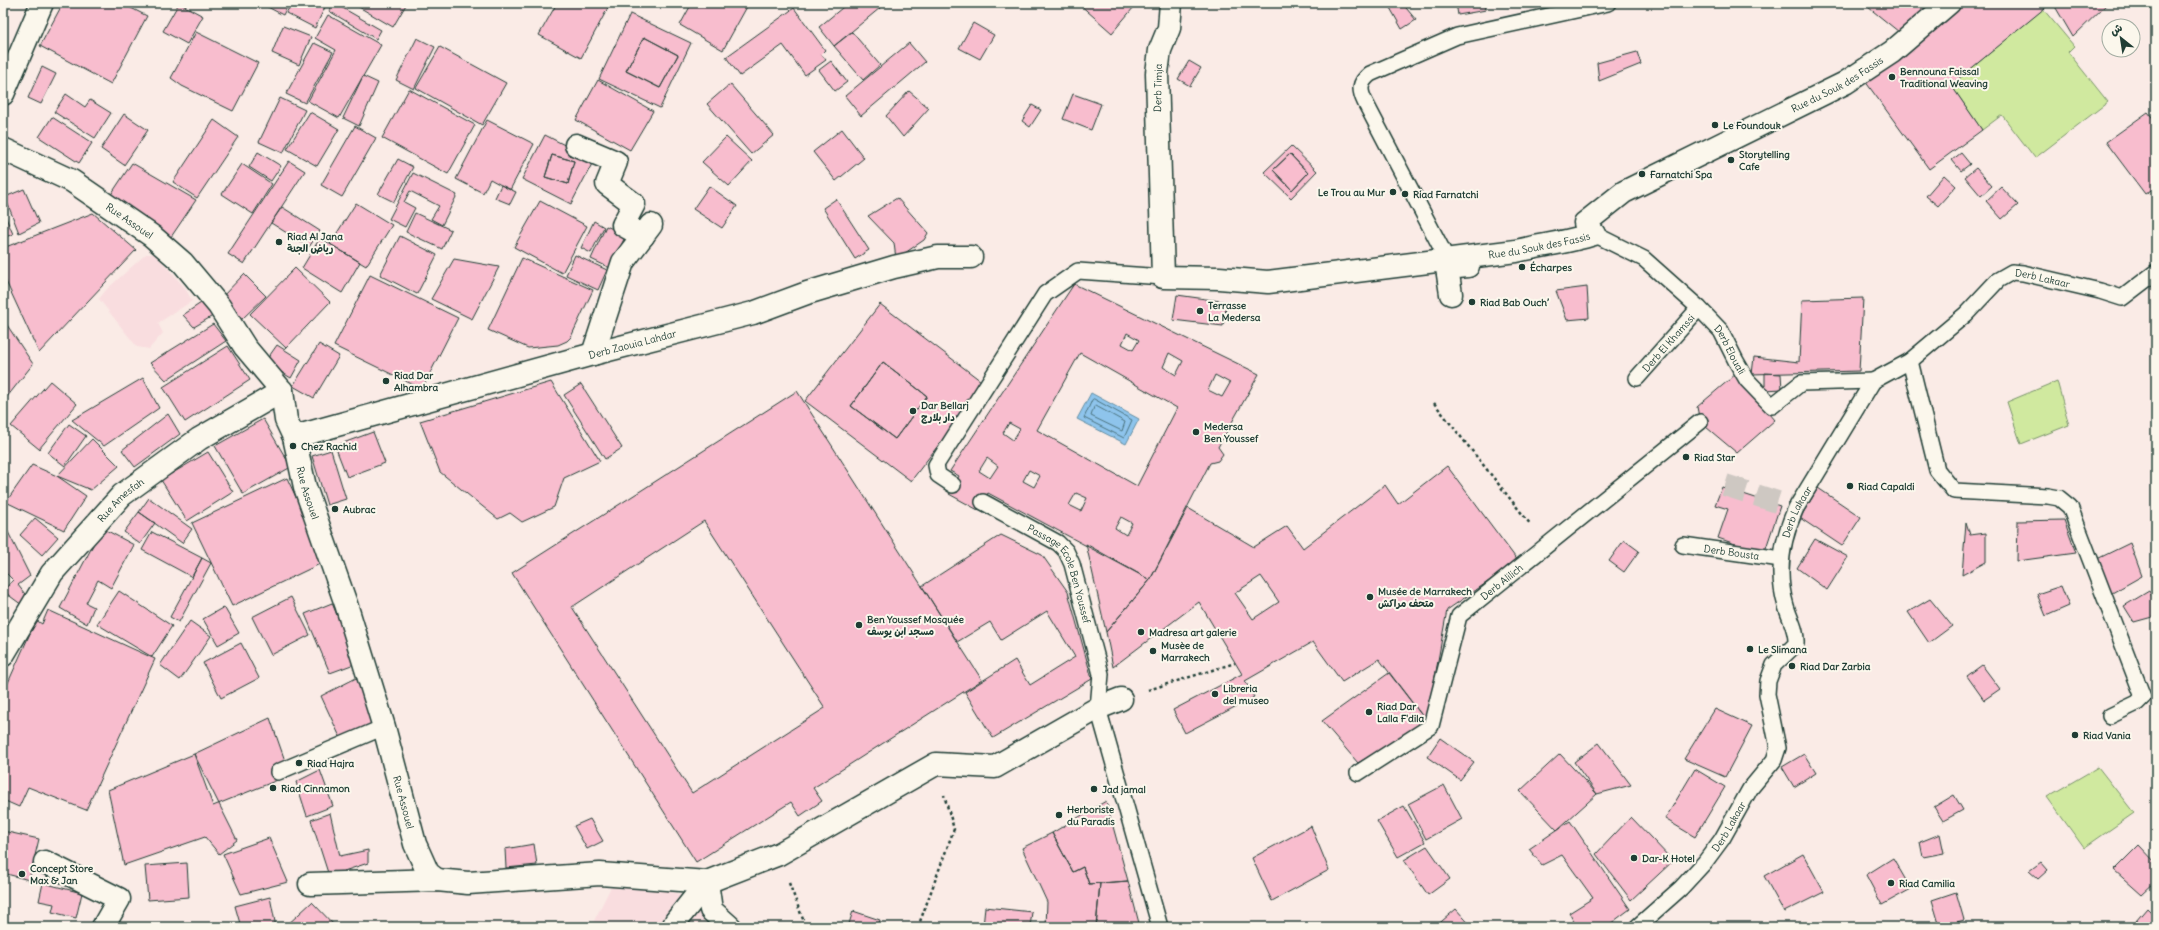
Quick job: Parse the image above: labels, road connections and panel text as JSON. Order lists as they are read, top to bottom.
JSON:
{
  "streets": {
    "street": [
      "Rue du Souk des Fassis",
      "Derb Timja",
      "Rue Assouel",
      "Derb Zaouia Lahdar",
      "Rue Amesfah"
    ],
    "lane": [
      "Derb Lakaar",
      "Derb El Khamssi",
      "Derb Elouali",
      "Derb Bousta",
      "Passage Ecole Ben Youssef",
      "Derb Alilich"
    ]
  },
  "crossings": [
    ["Rue du Souk des Fassis", "Derb Timja"],
    ["Rue du Souk des Fassis", "Derb Elouali"],
    ["Rue Assouel", "Derb Zaouia Lahdar"],
    ["Rue Assouel", "Rue Amesfah"],
    ["Derb Lakaar", "Derb Elouali"],
    ["Derb Lakaar", "Derb Bousta"],
    ["Derb El Khamssi", "Derb Elouali"]
  ],
  "places": [
    "Bennouna Faissal Traditional Weaving",
    "Le Foundouk",
    "Storytelling Cafe",
    "Farnatchi Spa",
    "Le Trou au Mur",
    "Riad Farnatchi",
    "Riad Al Jana رياض الجنة",
    "Écharpes",
    "Riad Bab Ouch’",
    "Terrasse La Medersa",
    "Riad Dar Alhambra",
    "Dar Bellarj دار بلارج",
    "Medersa Ben Youssef",
    "Chez Rachid",
    "Riad Star",
    "Riad Capaldi",
    "Aubrac",
    "Musée de Marrakech متحف مراكش",
    "Ben Youssef Mosquée مسجد ابن يوسف",
    "Madresa art galerie",
    "Le Slimana",
    "Musèe de Marrakech",
    "Riad Dar Zarbia",
    "Libreria del museo",
    "Riad Dar Lalla F'dila",
    "Riad Vania",
    "Riad Hajra",
    "Riad Cinnamon",
    "Jad jamal",
    "Herboriste du Paradis",
    "Dar-K Hotel",
    "Concept Store Max & Jan",
    "Riad Camilia"
  ],
  "north": "top left"
}
